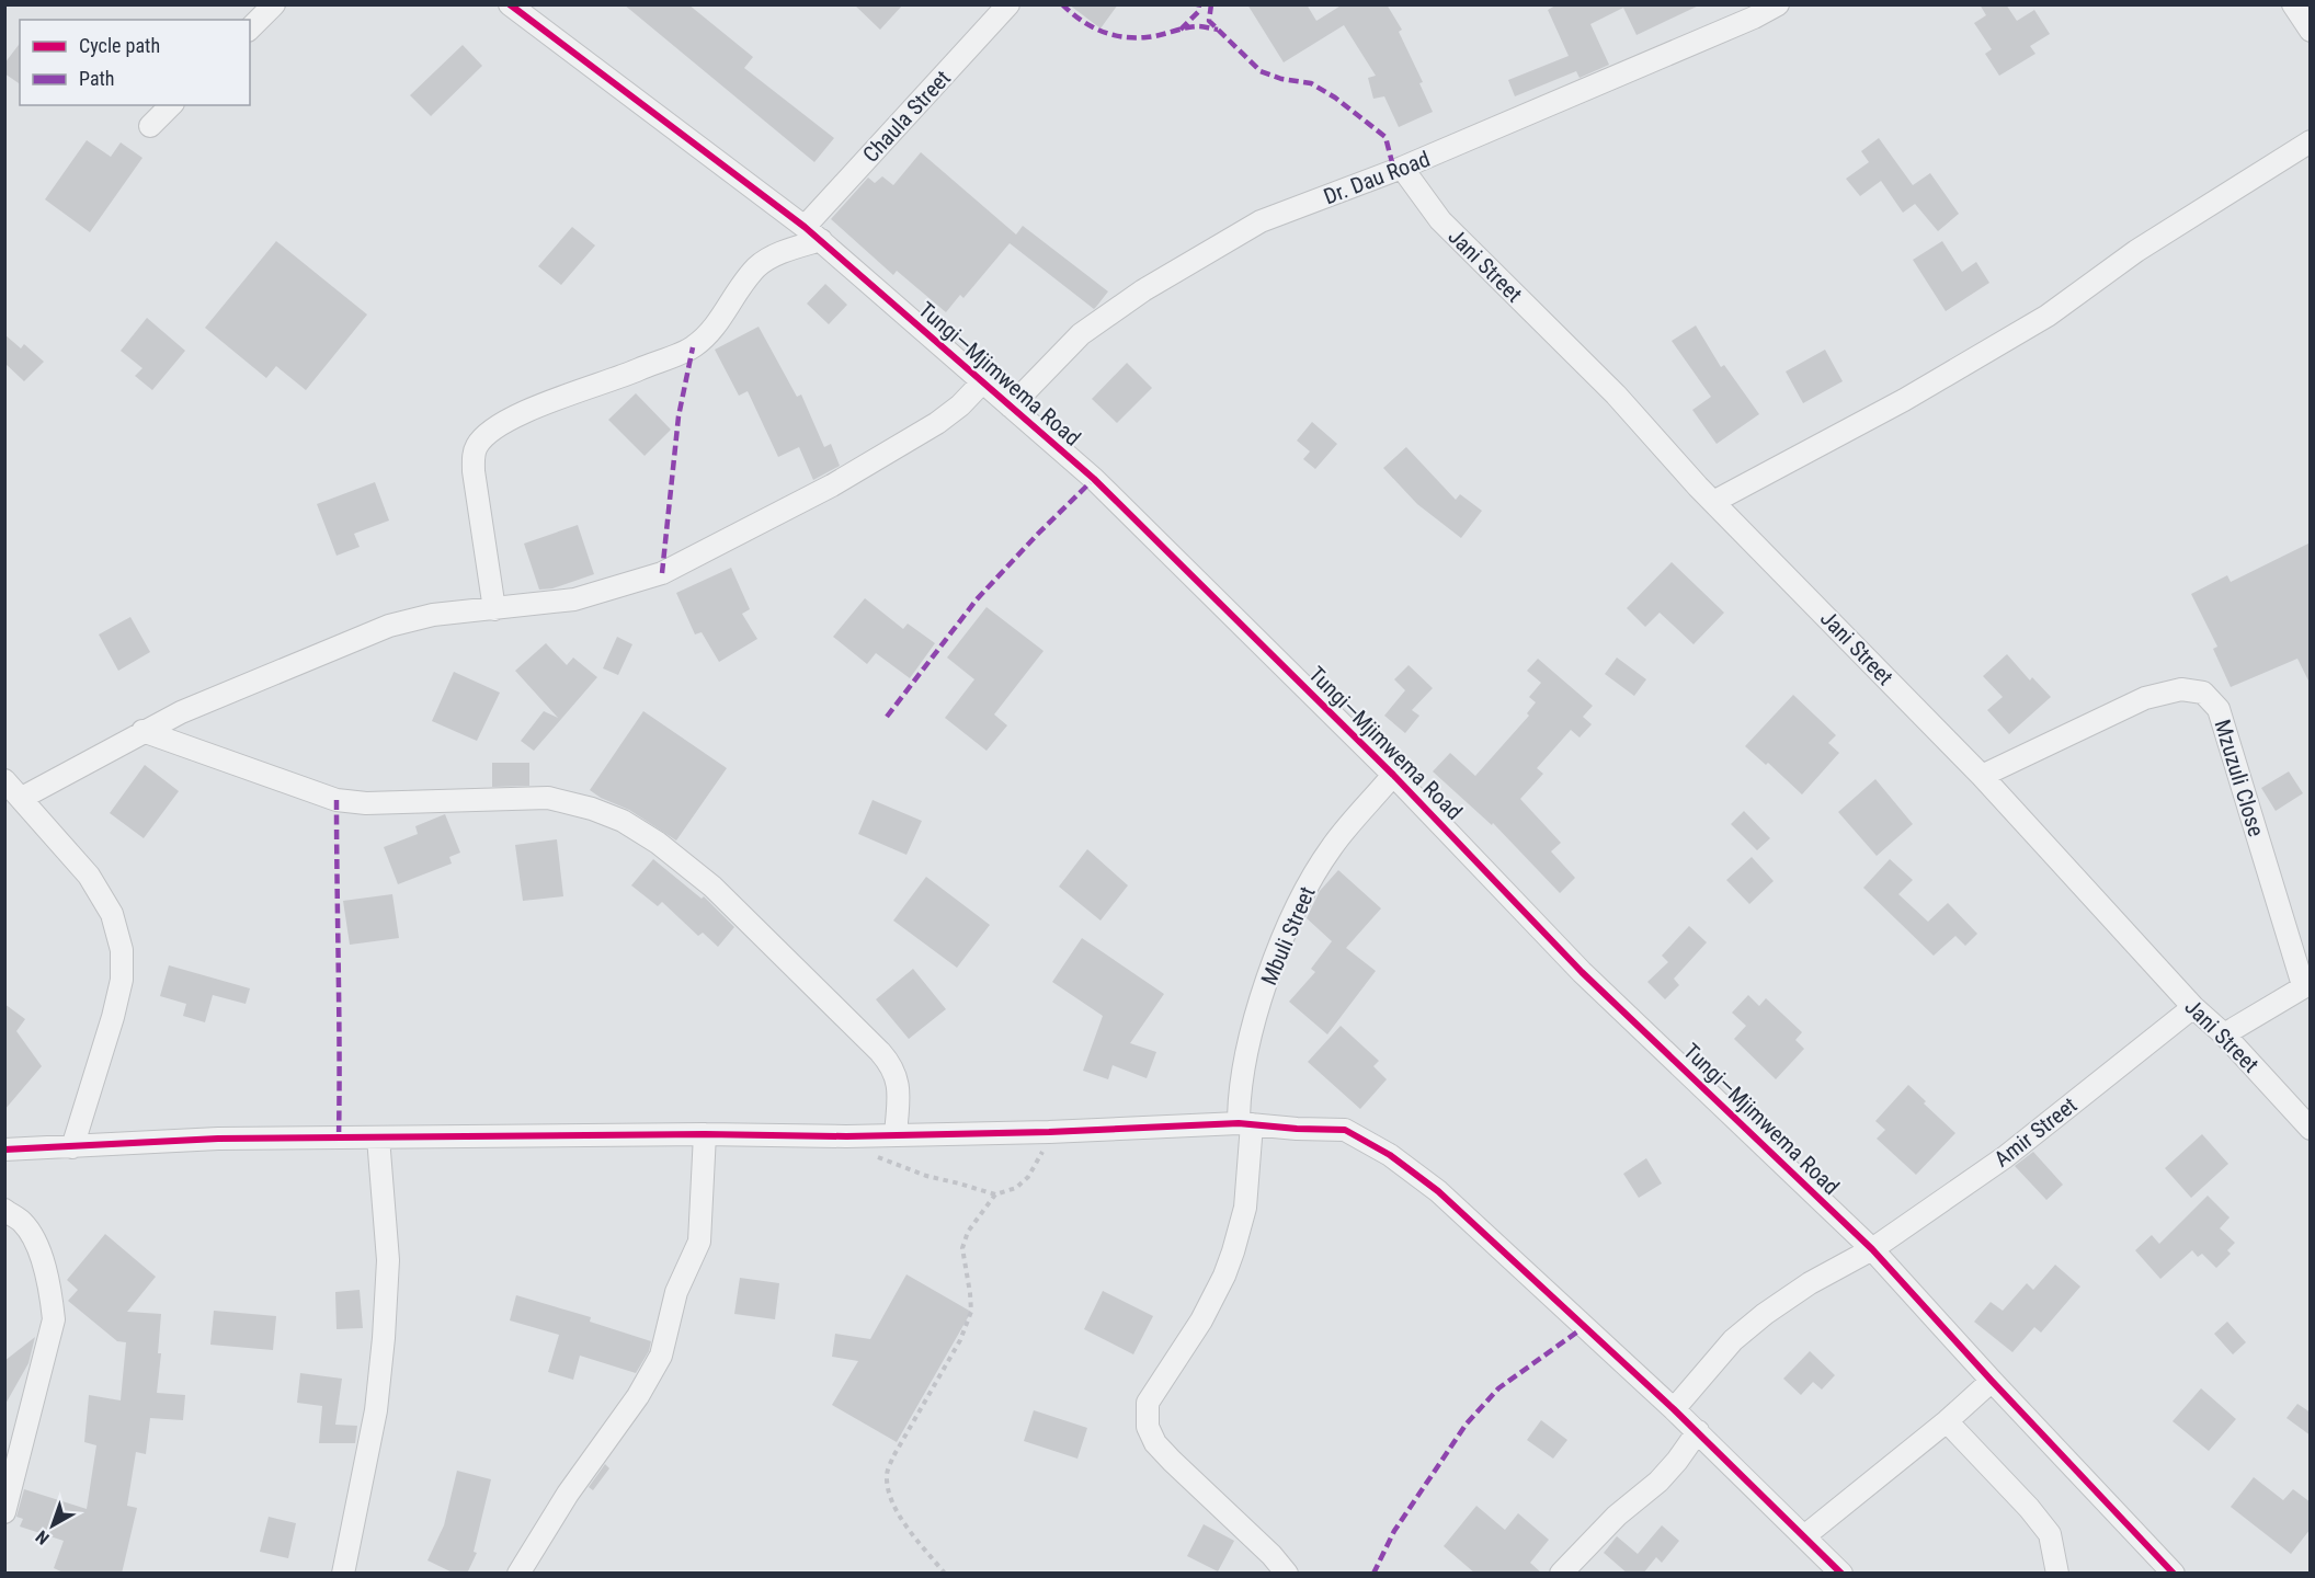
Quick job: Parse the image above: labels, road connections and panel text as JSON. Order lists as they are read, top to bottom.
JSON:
{
  "streets": {
    "street": [
      "Chaula Street",
      "Dr. Dau Road",
      "Jani Street",
      "Tungi—Mjimwema Road",
      "Mzuzuli Close",
      "Mbuli Street",
      "Amir Street"
    ]
  },
  "crossings": [
    ["Chaula Street", "Tungi—Mjimwema Road"],
    ["Dr. Dau Road", "Jani Street"],
    ["Dr. Dau Road", "Tungi—Mjimwema Road"],
    ["Jani Street", "Mzuzuli Close"],
    ["Jani Street", "Amir Street"],
    ["Tungi—Mjimwema Road", "Mbuli Street"],
    ["Tungi—Mjimwema Road", "Amir Street"]
  ],
  "legend": ["Cycle path", "Path"],
  "north": "bottom left"
}
